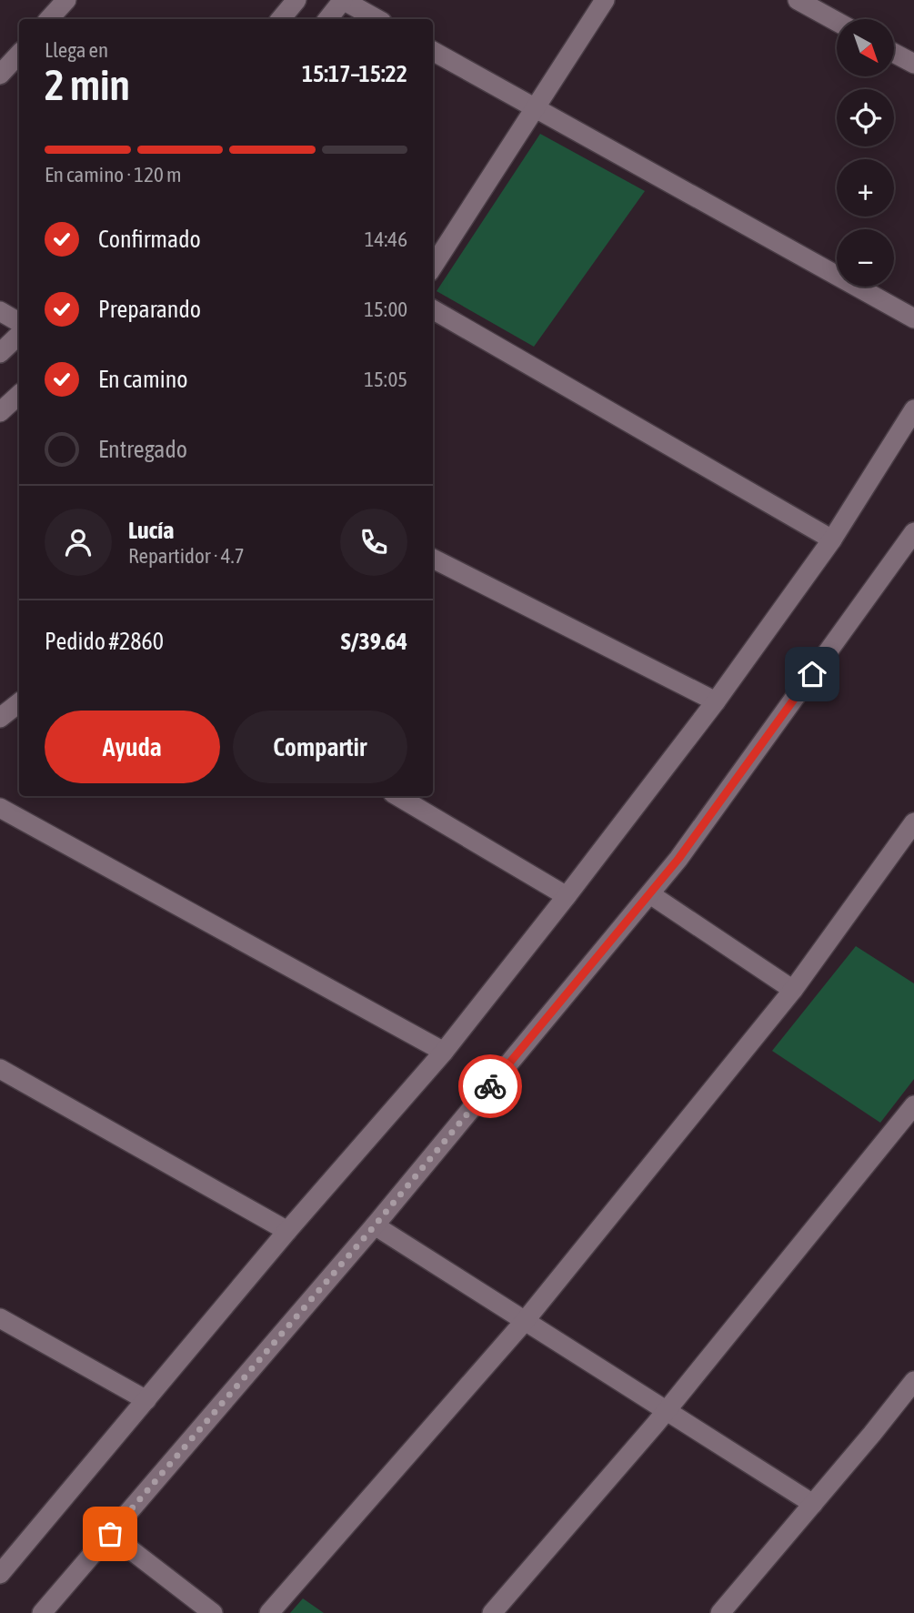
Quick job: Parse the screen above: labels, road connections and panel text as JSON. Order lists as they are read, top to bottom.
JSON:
{
  "north": "bottom right",
  "page": {
    "map_buttons": ["+", "−"],
    "heading": ["2 min", "Llega en", "15:17–15:22"],
    "panel": [
      "Lucía",
      "Repartidor · 4.7",
      "Pedido #2860",
      "S/39.64"
    ],
    "bar": "En camino · 120 m",
    "list": [
      ["Confirmado", "14:46"],
      ["Preparando", "15:00"],
      ["En camino", "15:05"],
      "Entregado"
    ],
    "buttons": ["Ayuda", "Compartir"]
  }
}
